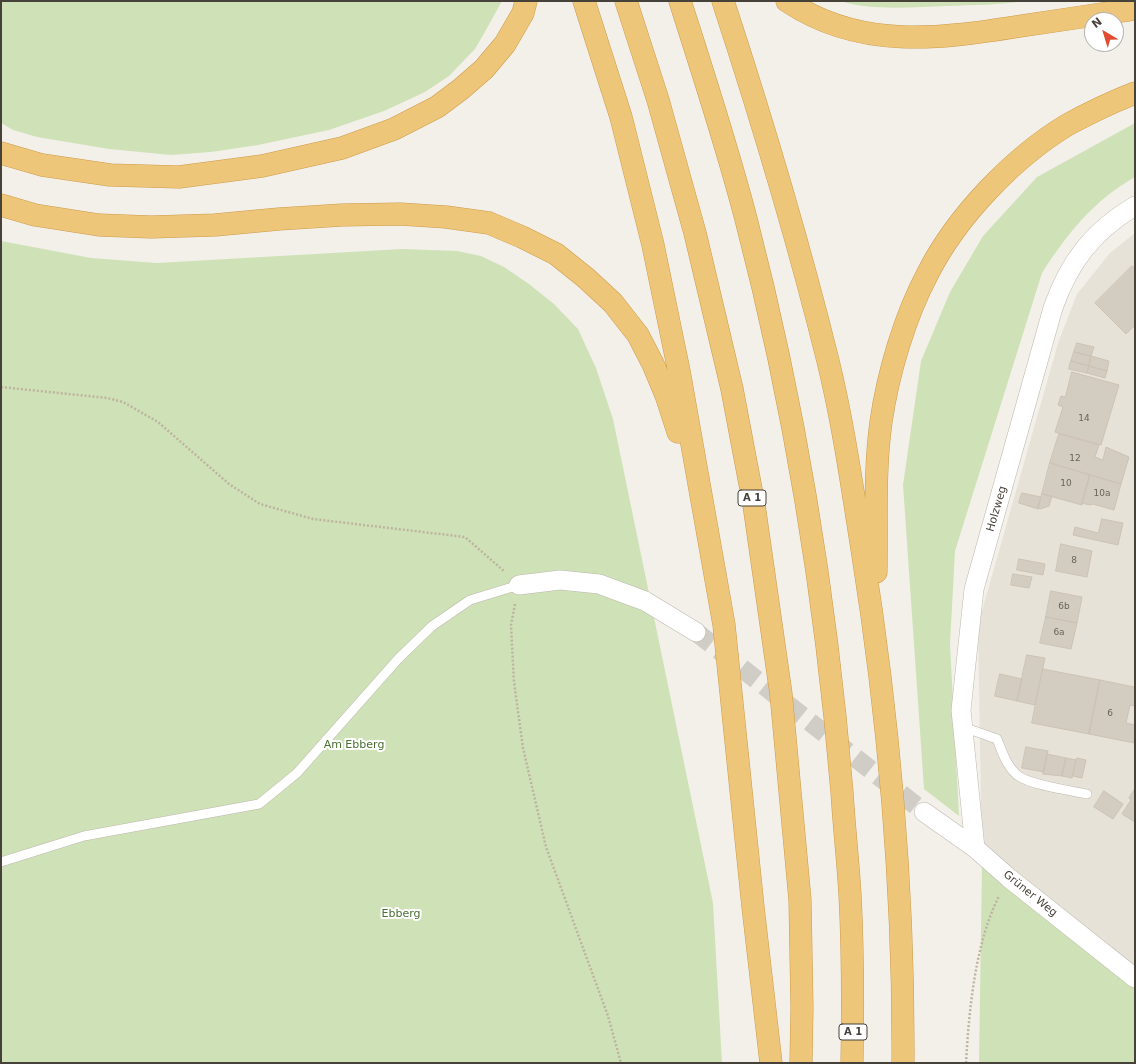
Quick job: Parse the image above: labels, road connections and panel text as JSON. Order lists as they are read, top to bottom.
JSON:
{
  "streets": {
    "highway": ["A 1"],
    "street": ["Holzweg", "Grüner Weg"]
  },
  "crossings": [
    ["Holzweg", "Grüner Weg"]
  ],
  "parks": ["Am Ebberg", "Ebberg"],
  "house_numbers": [
    "14",
    "12",
    "10",
    "10a",
    "8",
    "6b",
    "6a",
    "6"
  ],
  "north": "top left"
}
